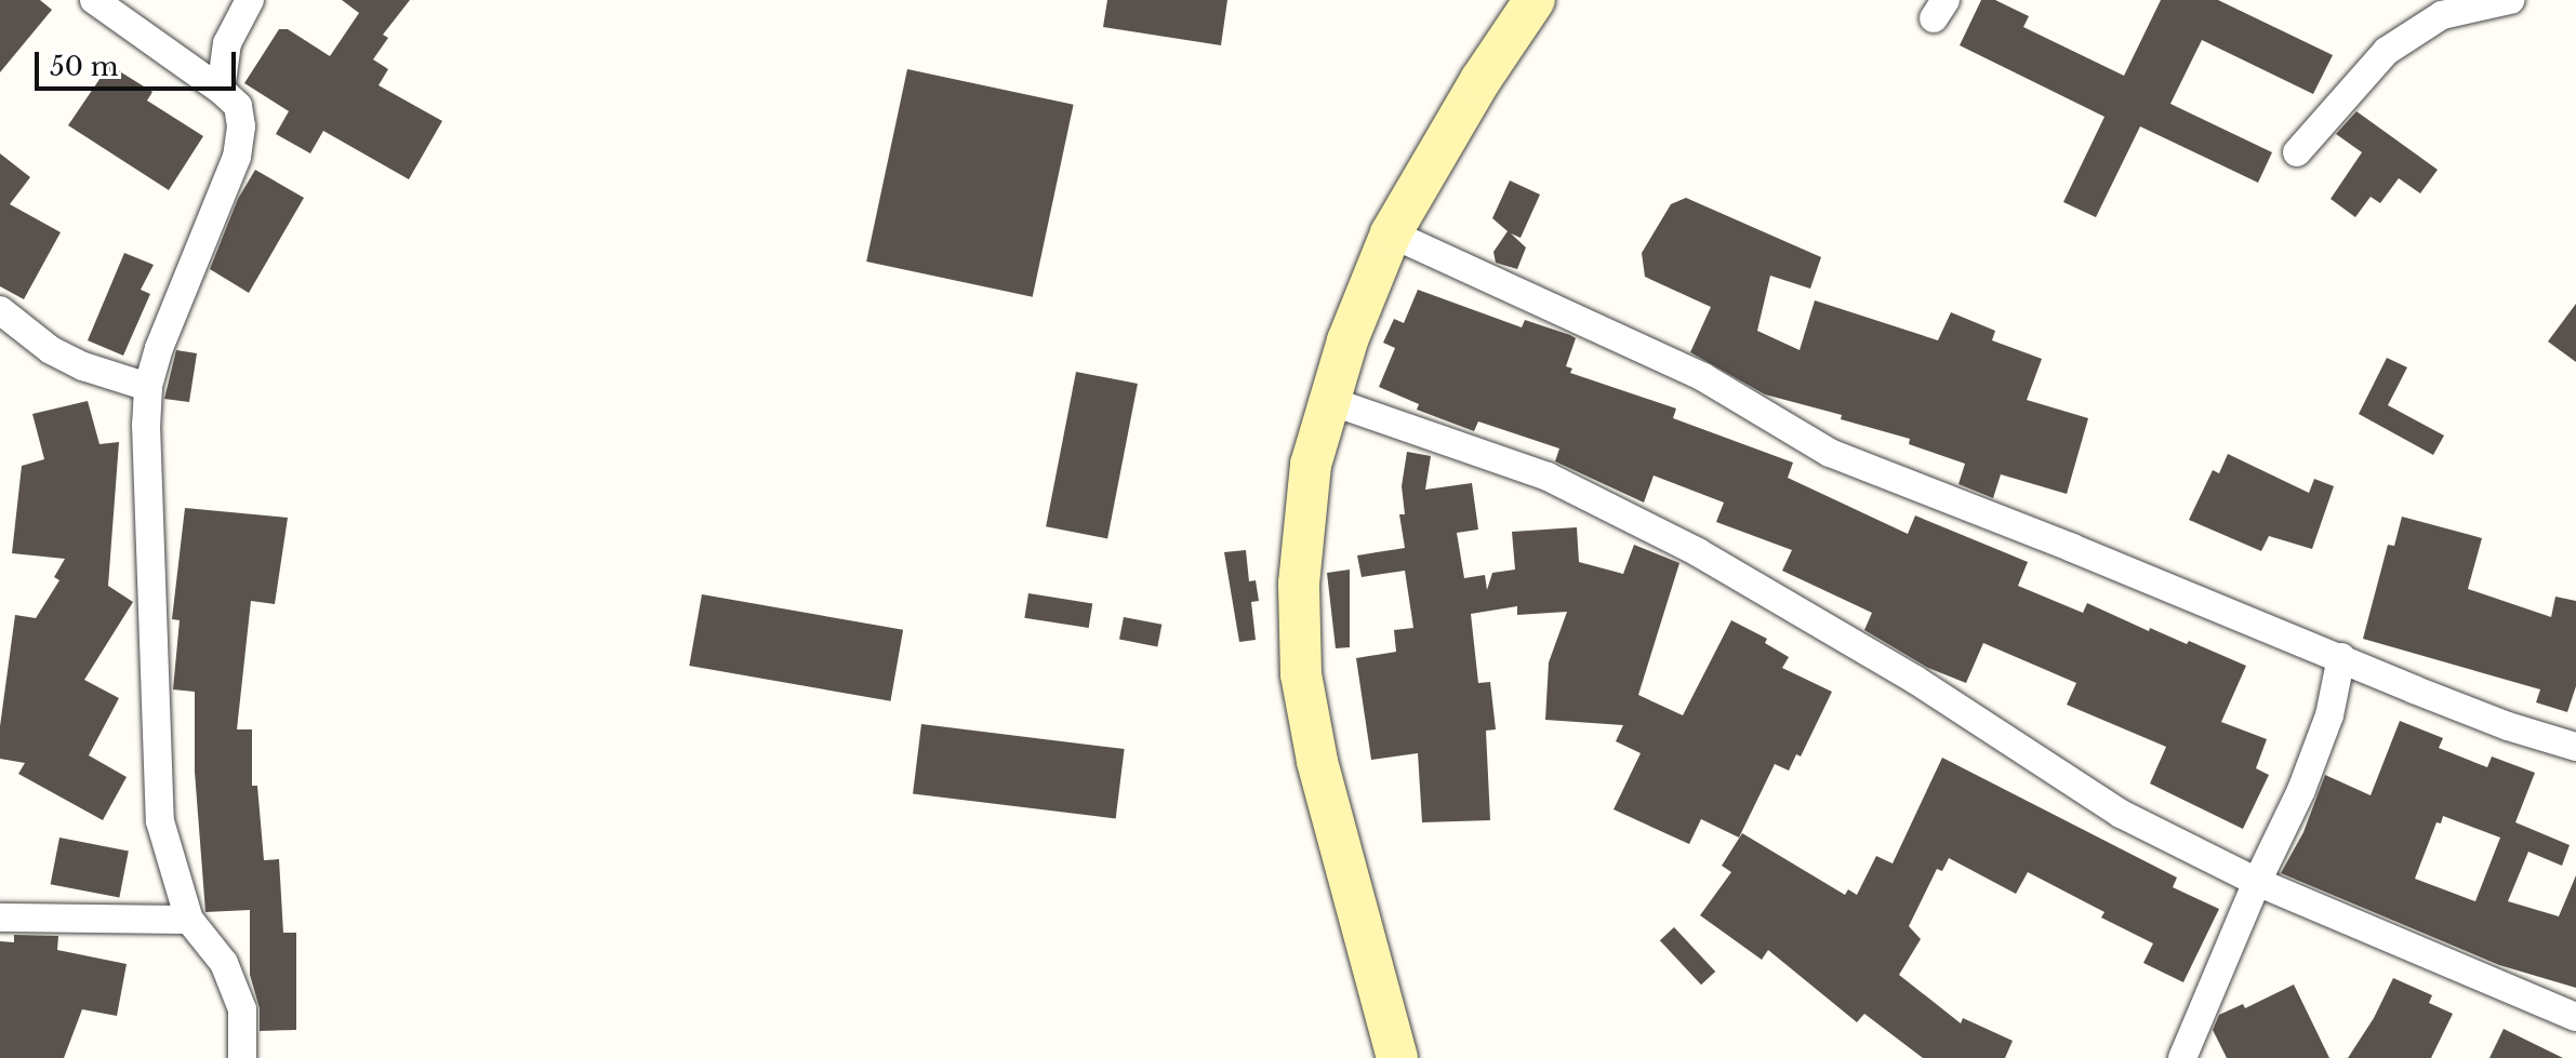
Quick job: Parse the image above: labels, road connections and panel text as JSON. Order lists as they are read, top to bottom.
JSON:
{
  "scale_bar": "50 m"
}
